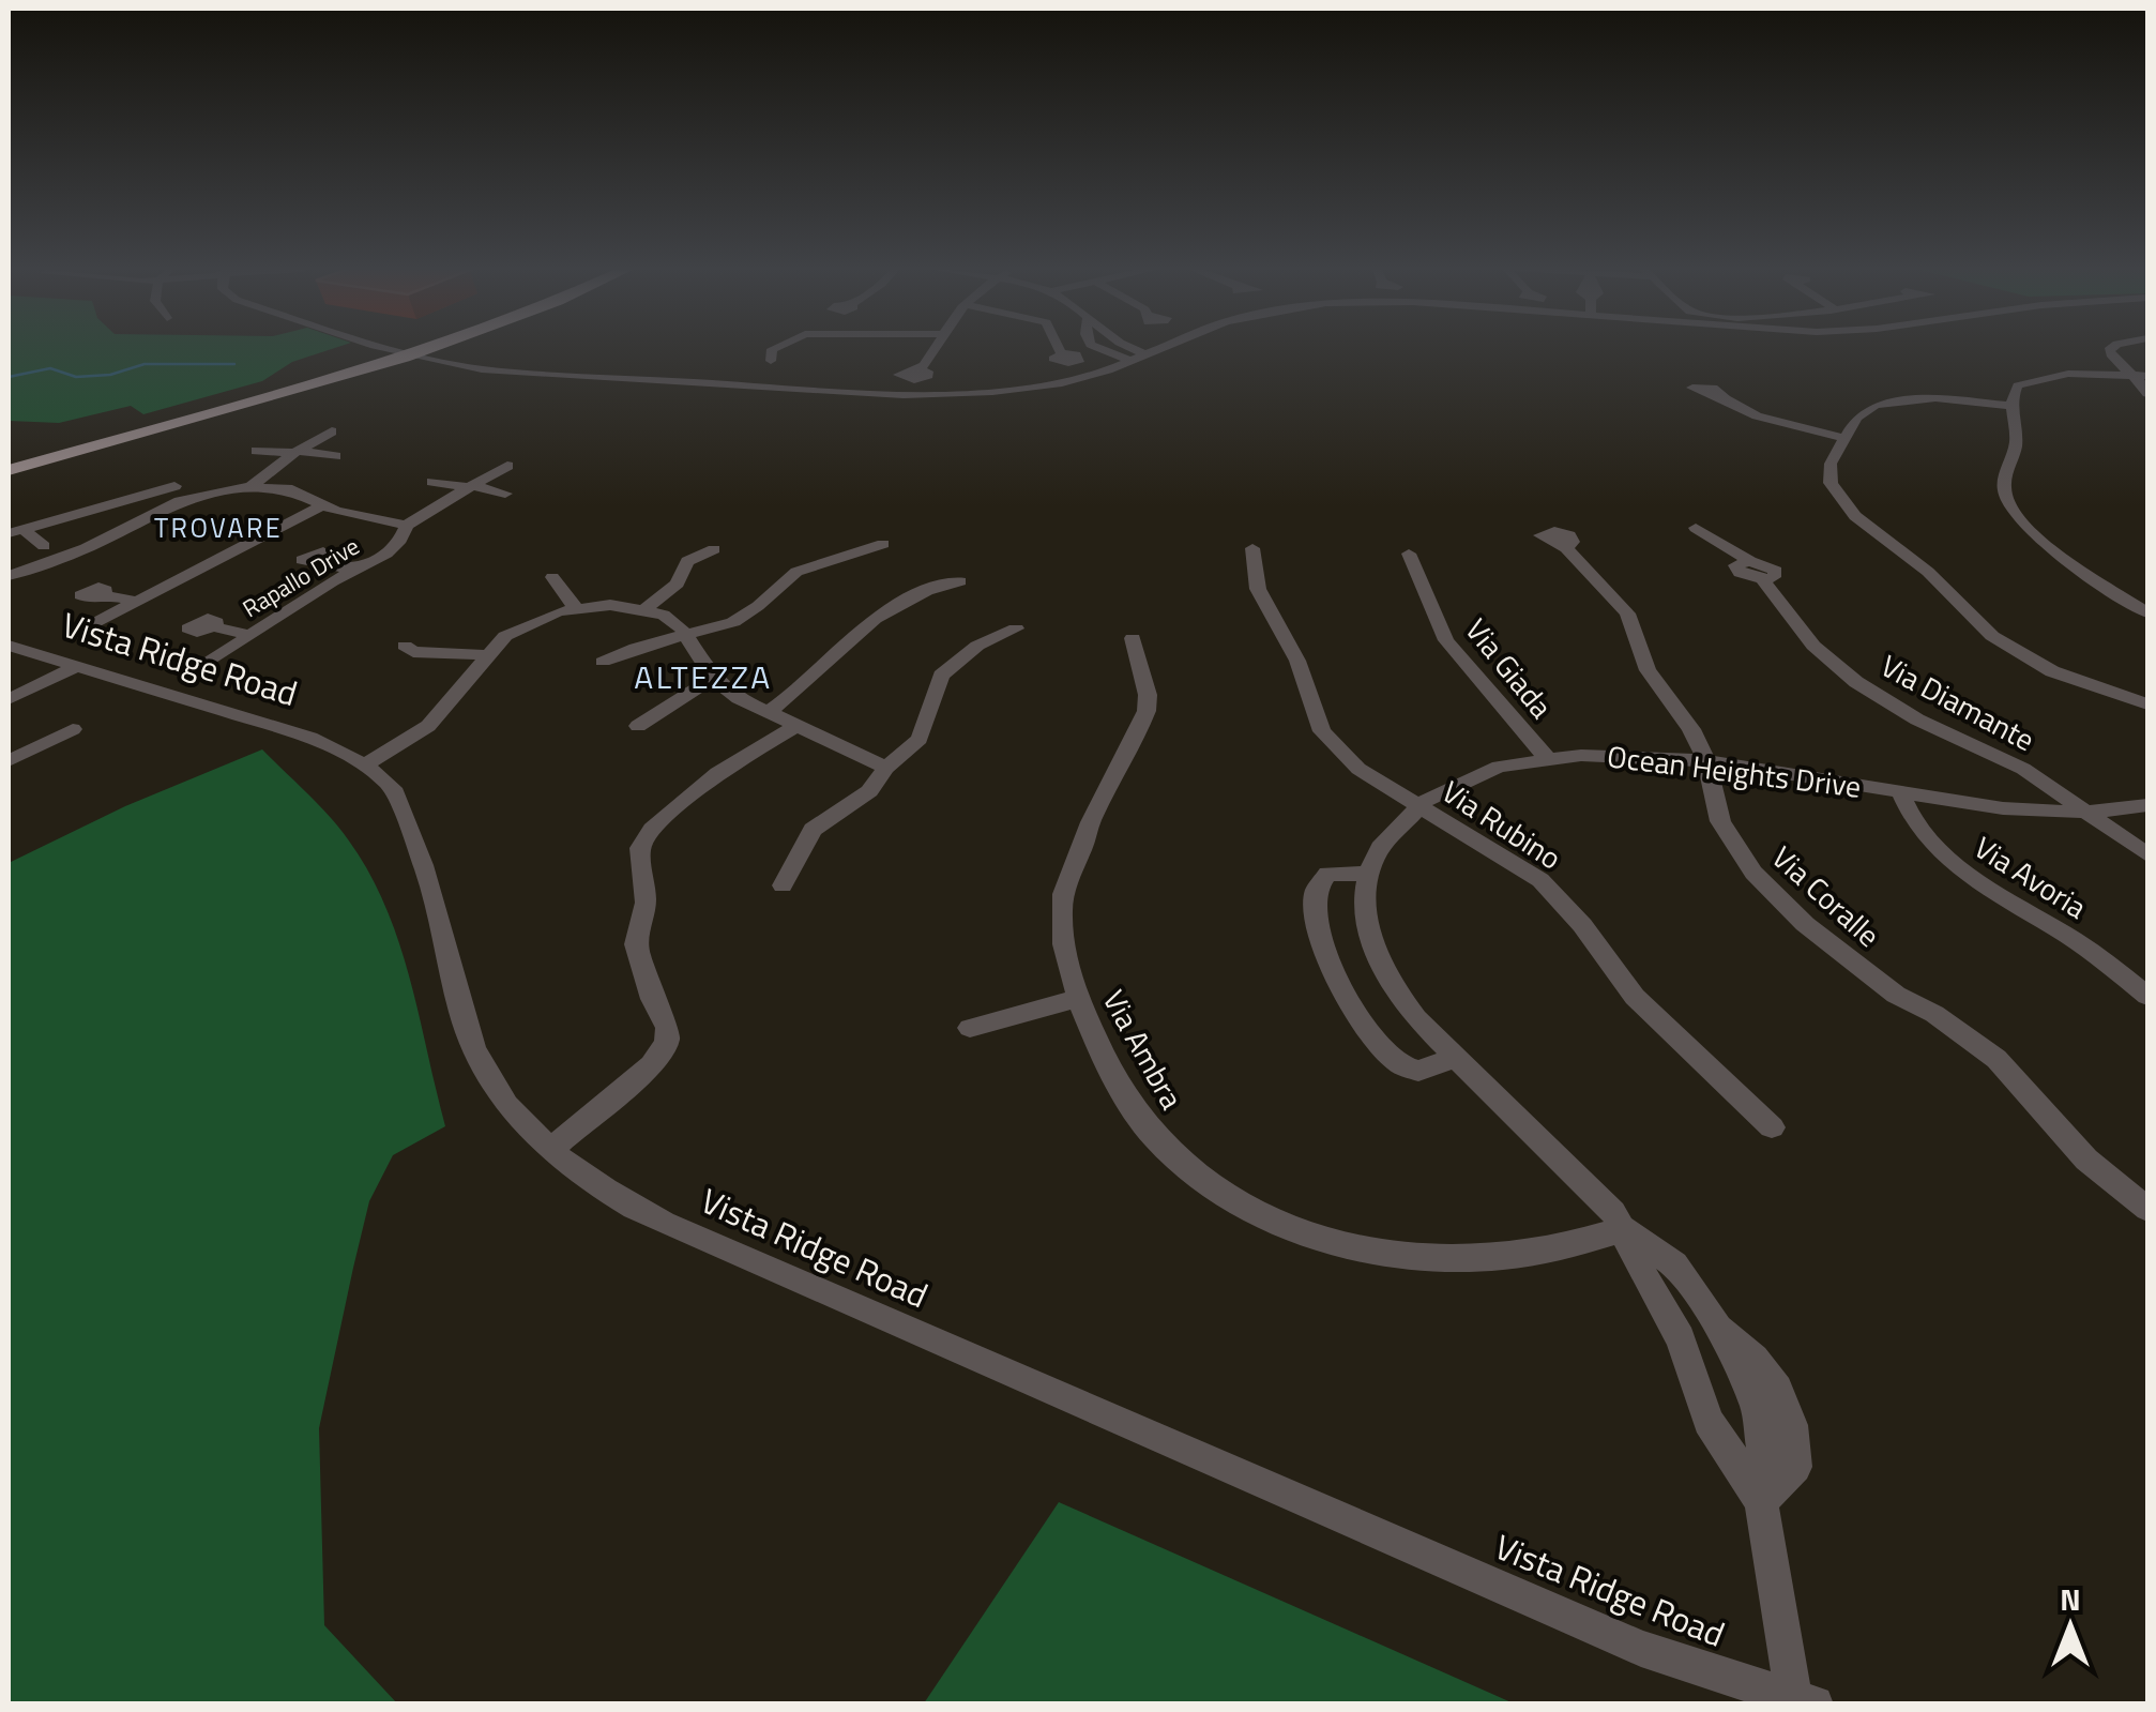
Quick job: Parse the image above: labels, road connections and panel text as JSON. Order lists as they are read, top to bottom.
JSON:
{
  "streets": {
    "street": [
      "Rapallo Drive",
      "Vista Ridge Road",
      "Via Giada",
      "Via Diamante",
      "Ocean Heights Drive",
      "Via Rubino",
      "Via Avoria",
      "Via Coralle",
      "Via Ambra"
    ]
  },
  "crossings": [
    ["Via Giada", "Ocean Heights Drive"],
    ["Via Diamante", "Ocean Heights Drive"],
    ["Ocean Heights Drive", "Via Rubino"],
    ["Ocean Heights Drive", "Via Avoria"],
    ["Ocean Heights Drive", "Via Coralle"]
  ],
  "districts": ["TROVARE", "ALTEZZA"],
  "north": "top"
}
